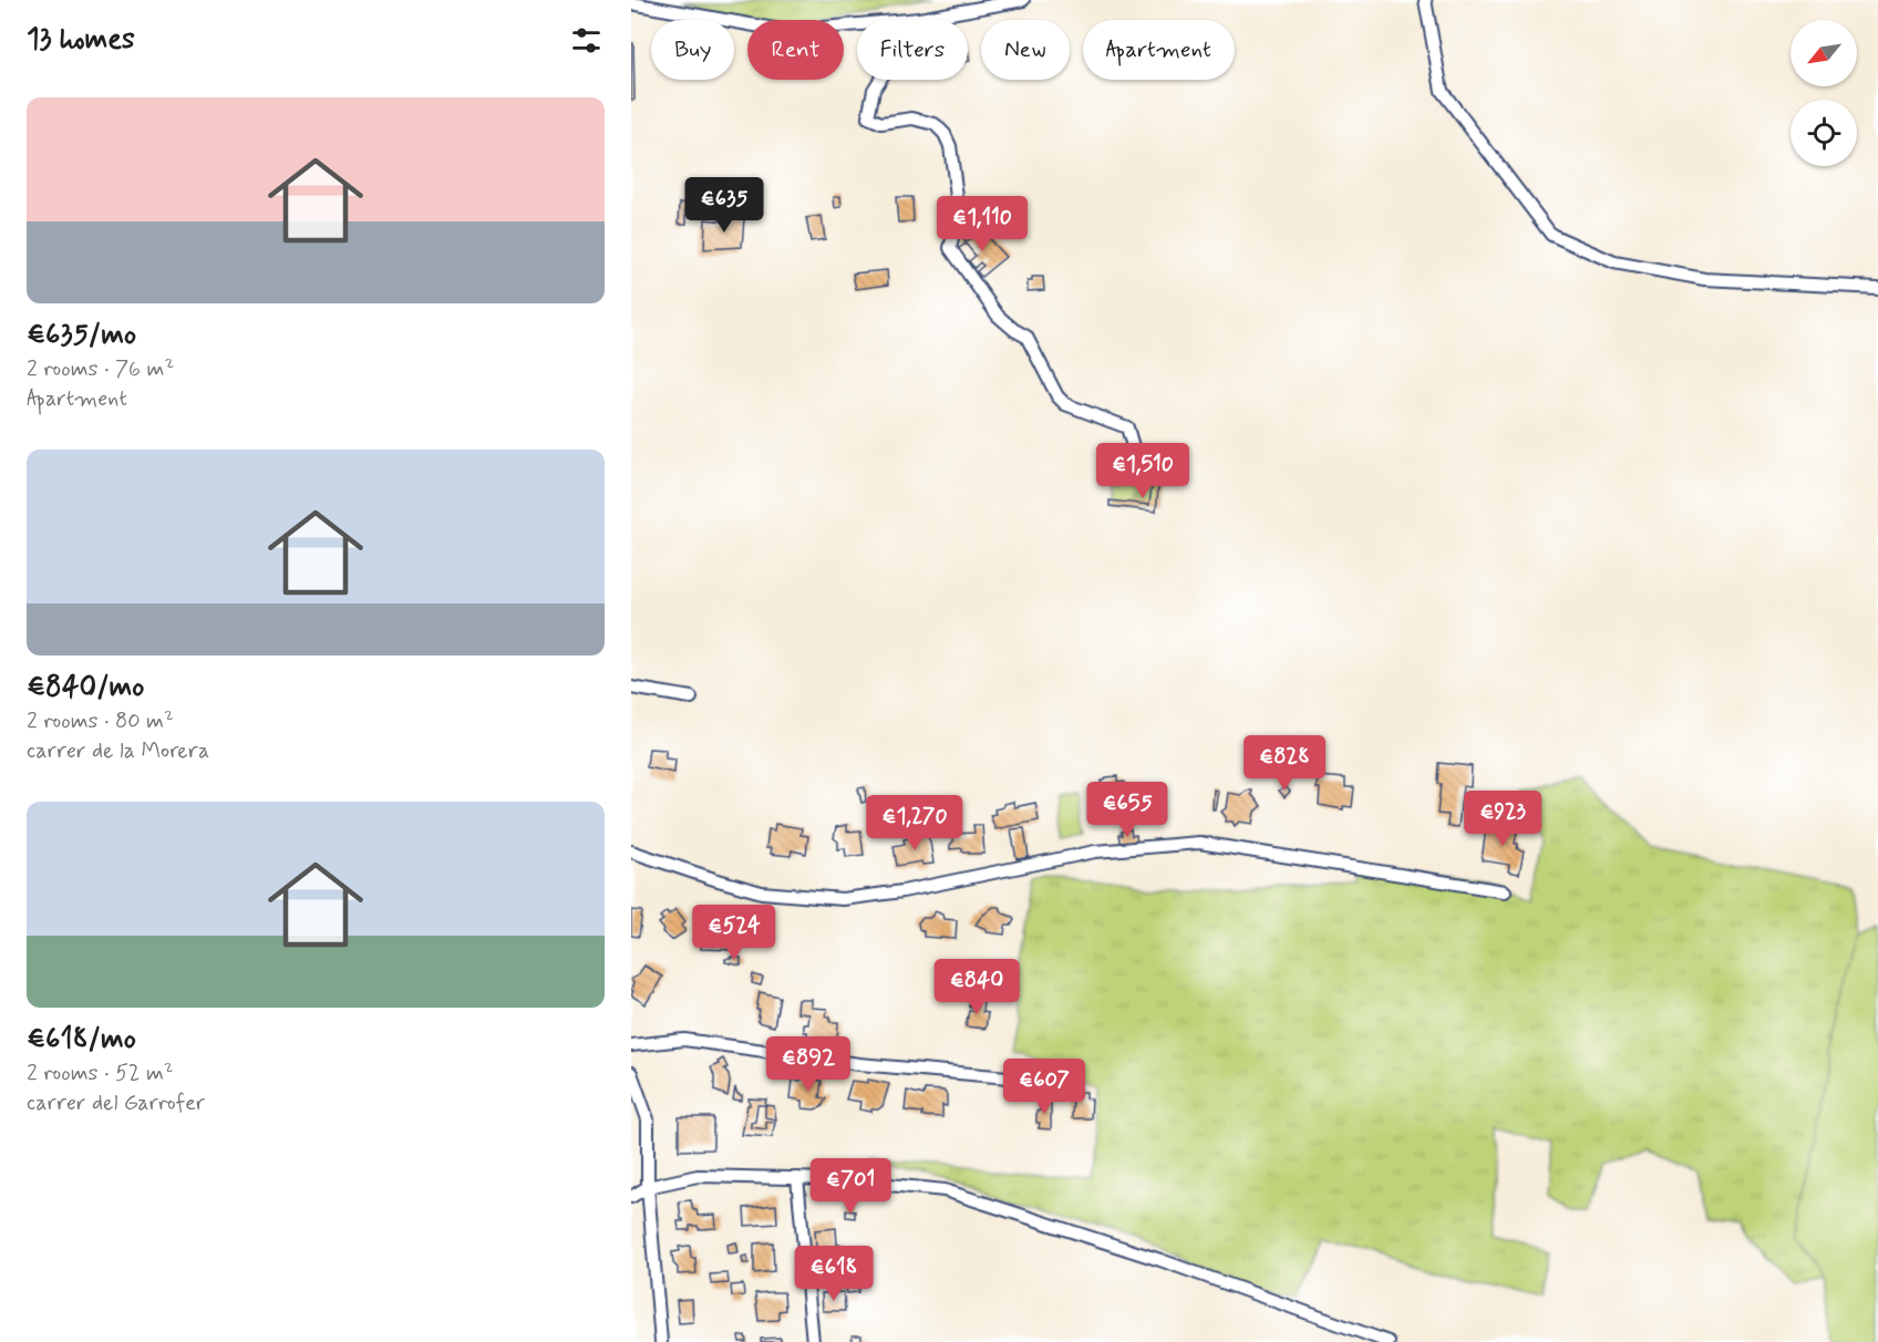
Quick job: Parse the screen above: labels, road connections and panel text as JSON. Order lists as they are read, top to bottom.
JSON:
{
  "north": "bottom left",
  "page": {
    "heading": "13 homes",
    "chip": [
      "Buy",
      "Rent",
      "Filters",
      "New",
      "Apartment"
    ],
    "list": [
      {
        "name": "€635/mo",
        "note": "2 rooms · 76 m² · Apartment"
      },
      {
        "name": "€840/mo",
        "note": "2 rooms · 80 m² · carrer de la Morera"
      },
      {
        "name": "€618/mo",
        "note": "2 rooms · 52 m² · carrer del Garrofer"
      }
    ],
    "price": [
      "€635",
      "€1,110",
      "€1,510",
      "€828",
      "€655",
      "€923",
      "€1,270",
      "€524",
      "€840",
      "€892",
      "€607",
      "€701",
      "€618"
    ]
  }
}
